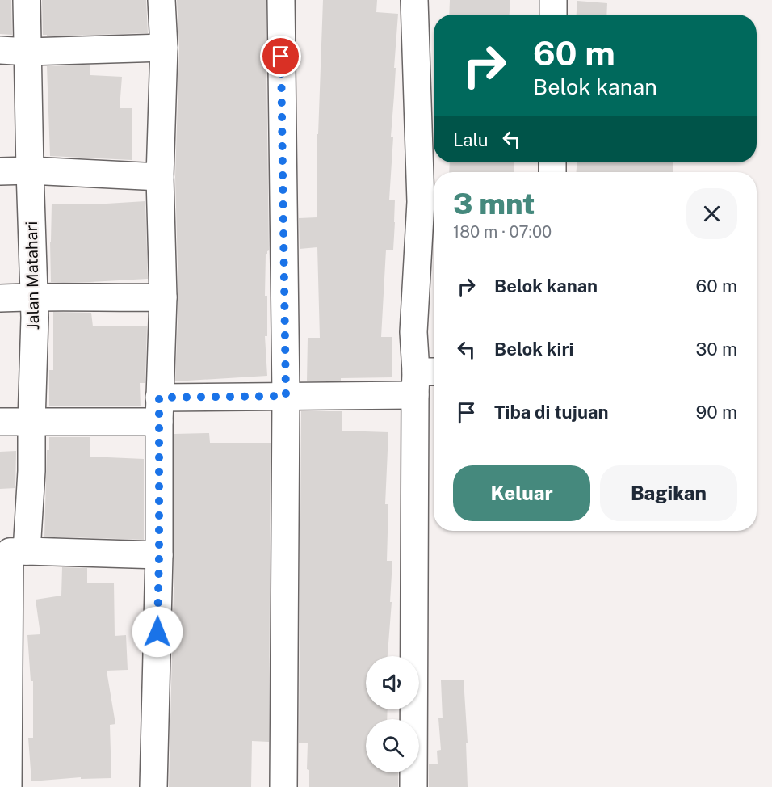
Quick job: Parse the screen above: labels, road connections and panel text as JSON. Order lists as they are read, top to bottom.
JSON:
{
  "streets": {
    "street": ["Jalan Matahari"]
  },
  "page": {
    "turn": ["60 m", "Belok kanan"],
    "then": "Lalu",
    "heading": ["3 mnt", "180 m · 07:00"],
    "list": [
      {
        "name": "Belok kanan",
        "value": "60 m"
      },
      {
        "name": "Belok kiri",
        "value": "30 m"
      },
      {
        "name": "Tiba di tujuan",
        "value": "90 m"
      }
    ],
    "buttons": ["Keluar", "Bagikan"]
  }
}
